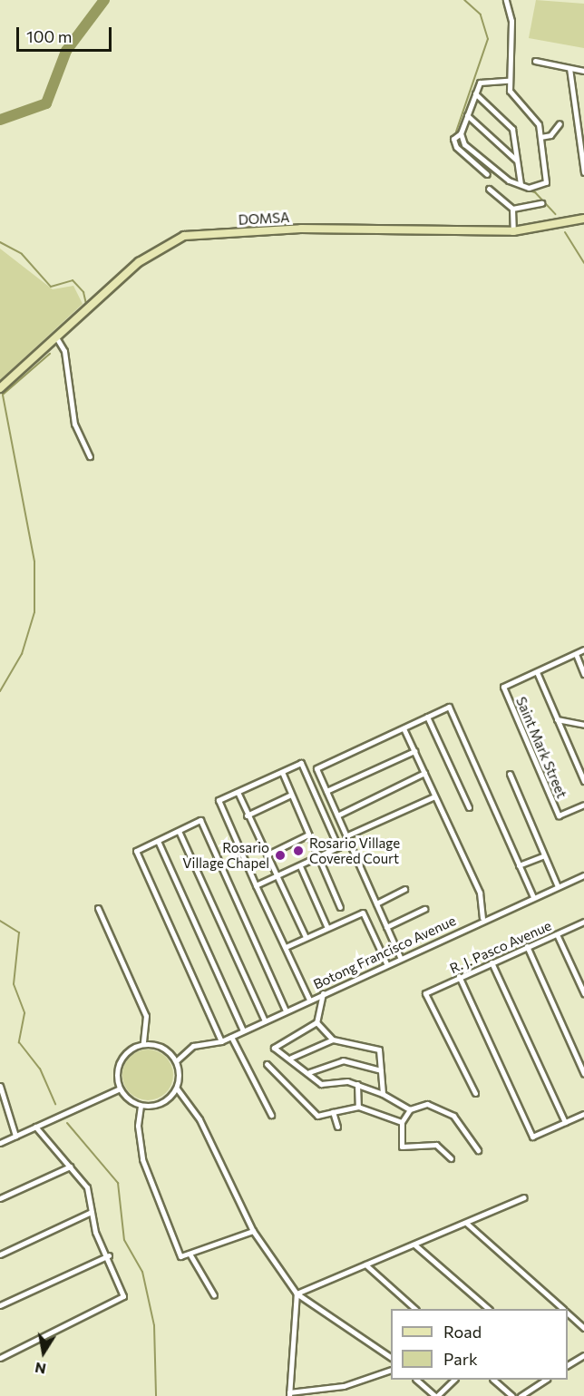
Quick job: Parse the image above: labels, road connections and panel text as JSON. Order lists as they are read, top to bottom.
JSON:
{
  "streets": {
    "main road": ["DOMSA"],
    "street": ["Saint Mark Street", "R. J. Pasco Avenue", "Botong Francisco Avenue"]
  },
  "places": ["Rosario Village Covered Court", "Rosario Village Chapel"],
  "legend": ["Road", "Park"],
  "scale_bar": "100 m",
  "north": "bottom"
}
